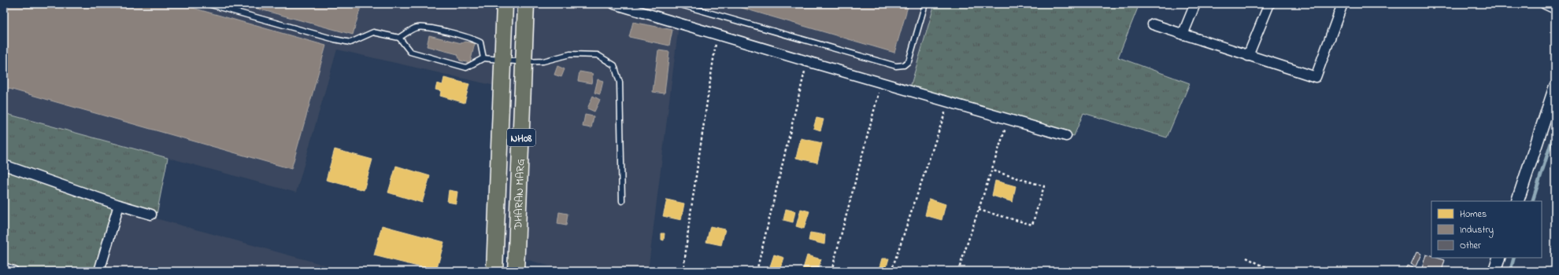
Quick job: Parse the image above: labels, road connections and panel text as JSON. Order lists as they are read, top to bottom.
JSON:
{
  "streets": {
    "main road": ["NH08", "DHARAN MARG"]
  },
  "legend": ["Homes", "Industry", "Other"]
}
